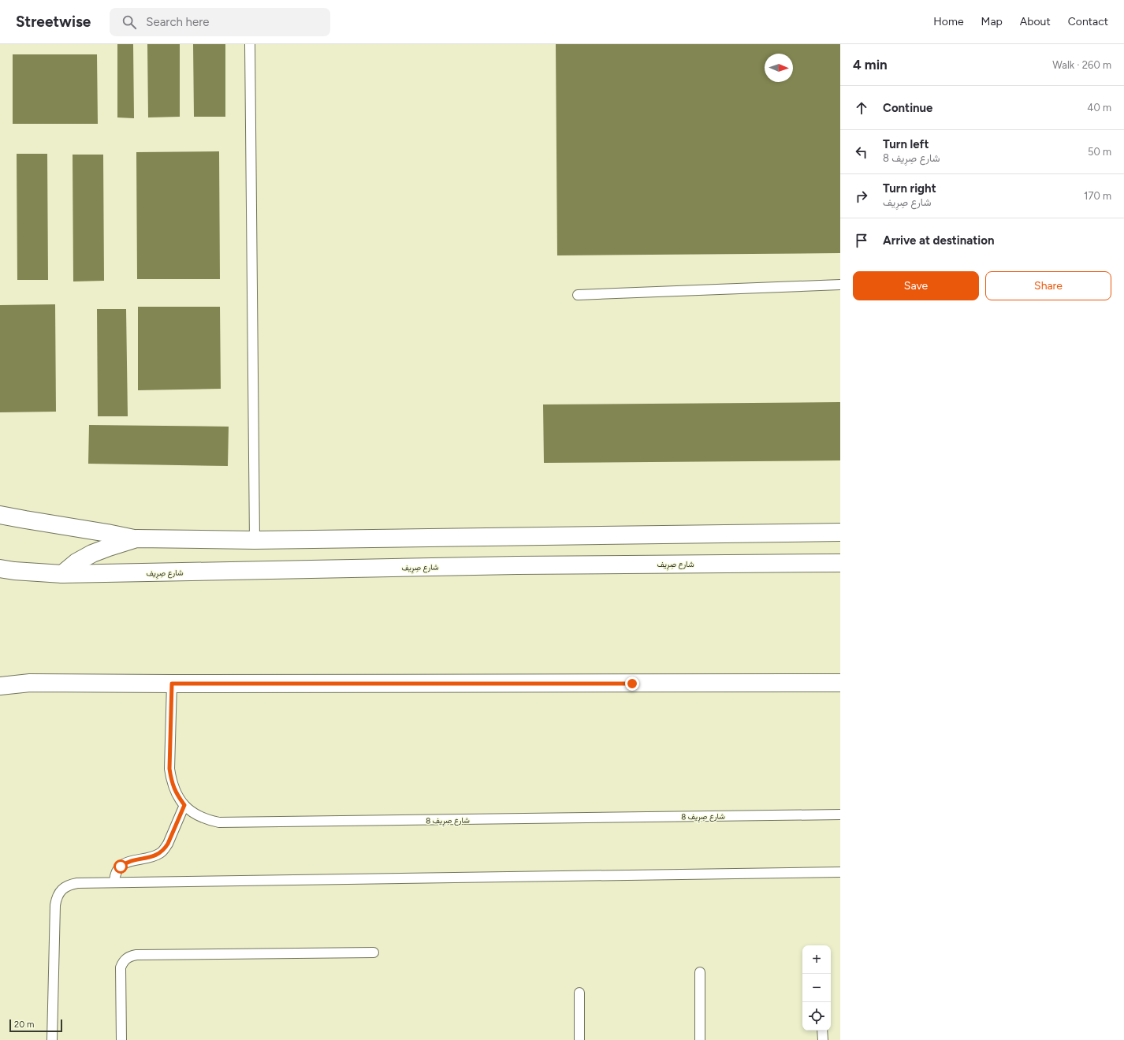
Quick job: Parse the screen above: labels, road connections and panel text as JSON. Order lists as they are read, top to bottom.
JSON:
{
  "streets": {
    "main road": ["شارع صِرِيف"],
    "lane": ["شارع صِرِيف 8"]
  },
  "scale_bar": "20 m",
  "north": "right",
  "page": {
    "header": "Streetwise",
    "search": "Search here",
    "nav": [
      "Home",
      "Map",
      "About",
      "Contact"
    ],
    "heading": ["4 min", "Walk · 260 m"],
    "list": [
      ["Continue", "40 m"],
      ["Turn left", "شارع صِرِيف 8", "50 m"],
      ["Turn right", "شارع صِرِيف", "170 m"],
      "Arrive at destination"
    ],
    "buttons": ["Save", "Share"],
    "map_buttons": ["+", "−"],
    "scale": "20 m"
  }
}
